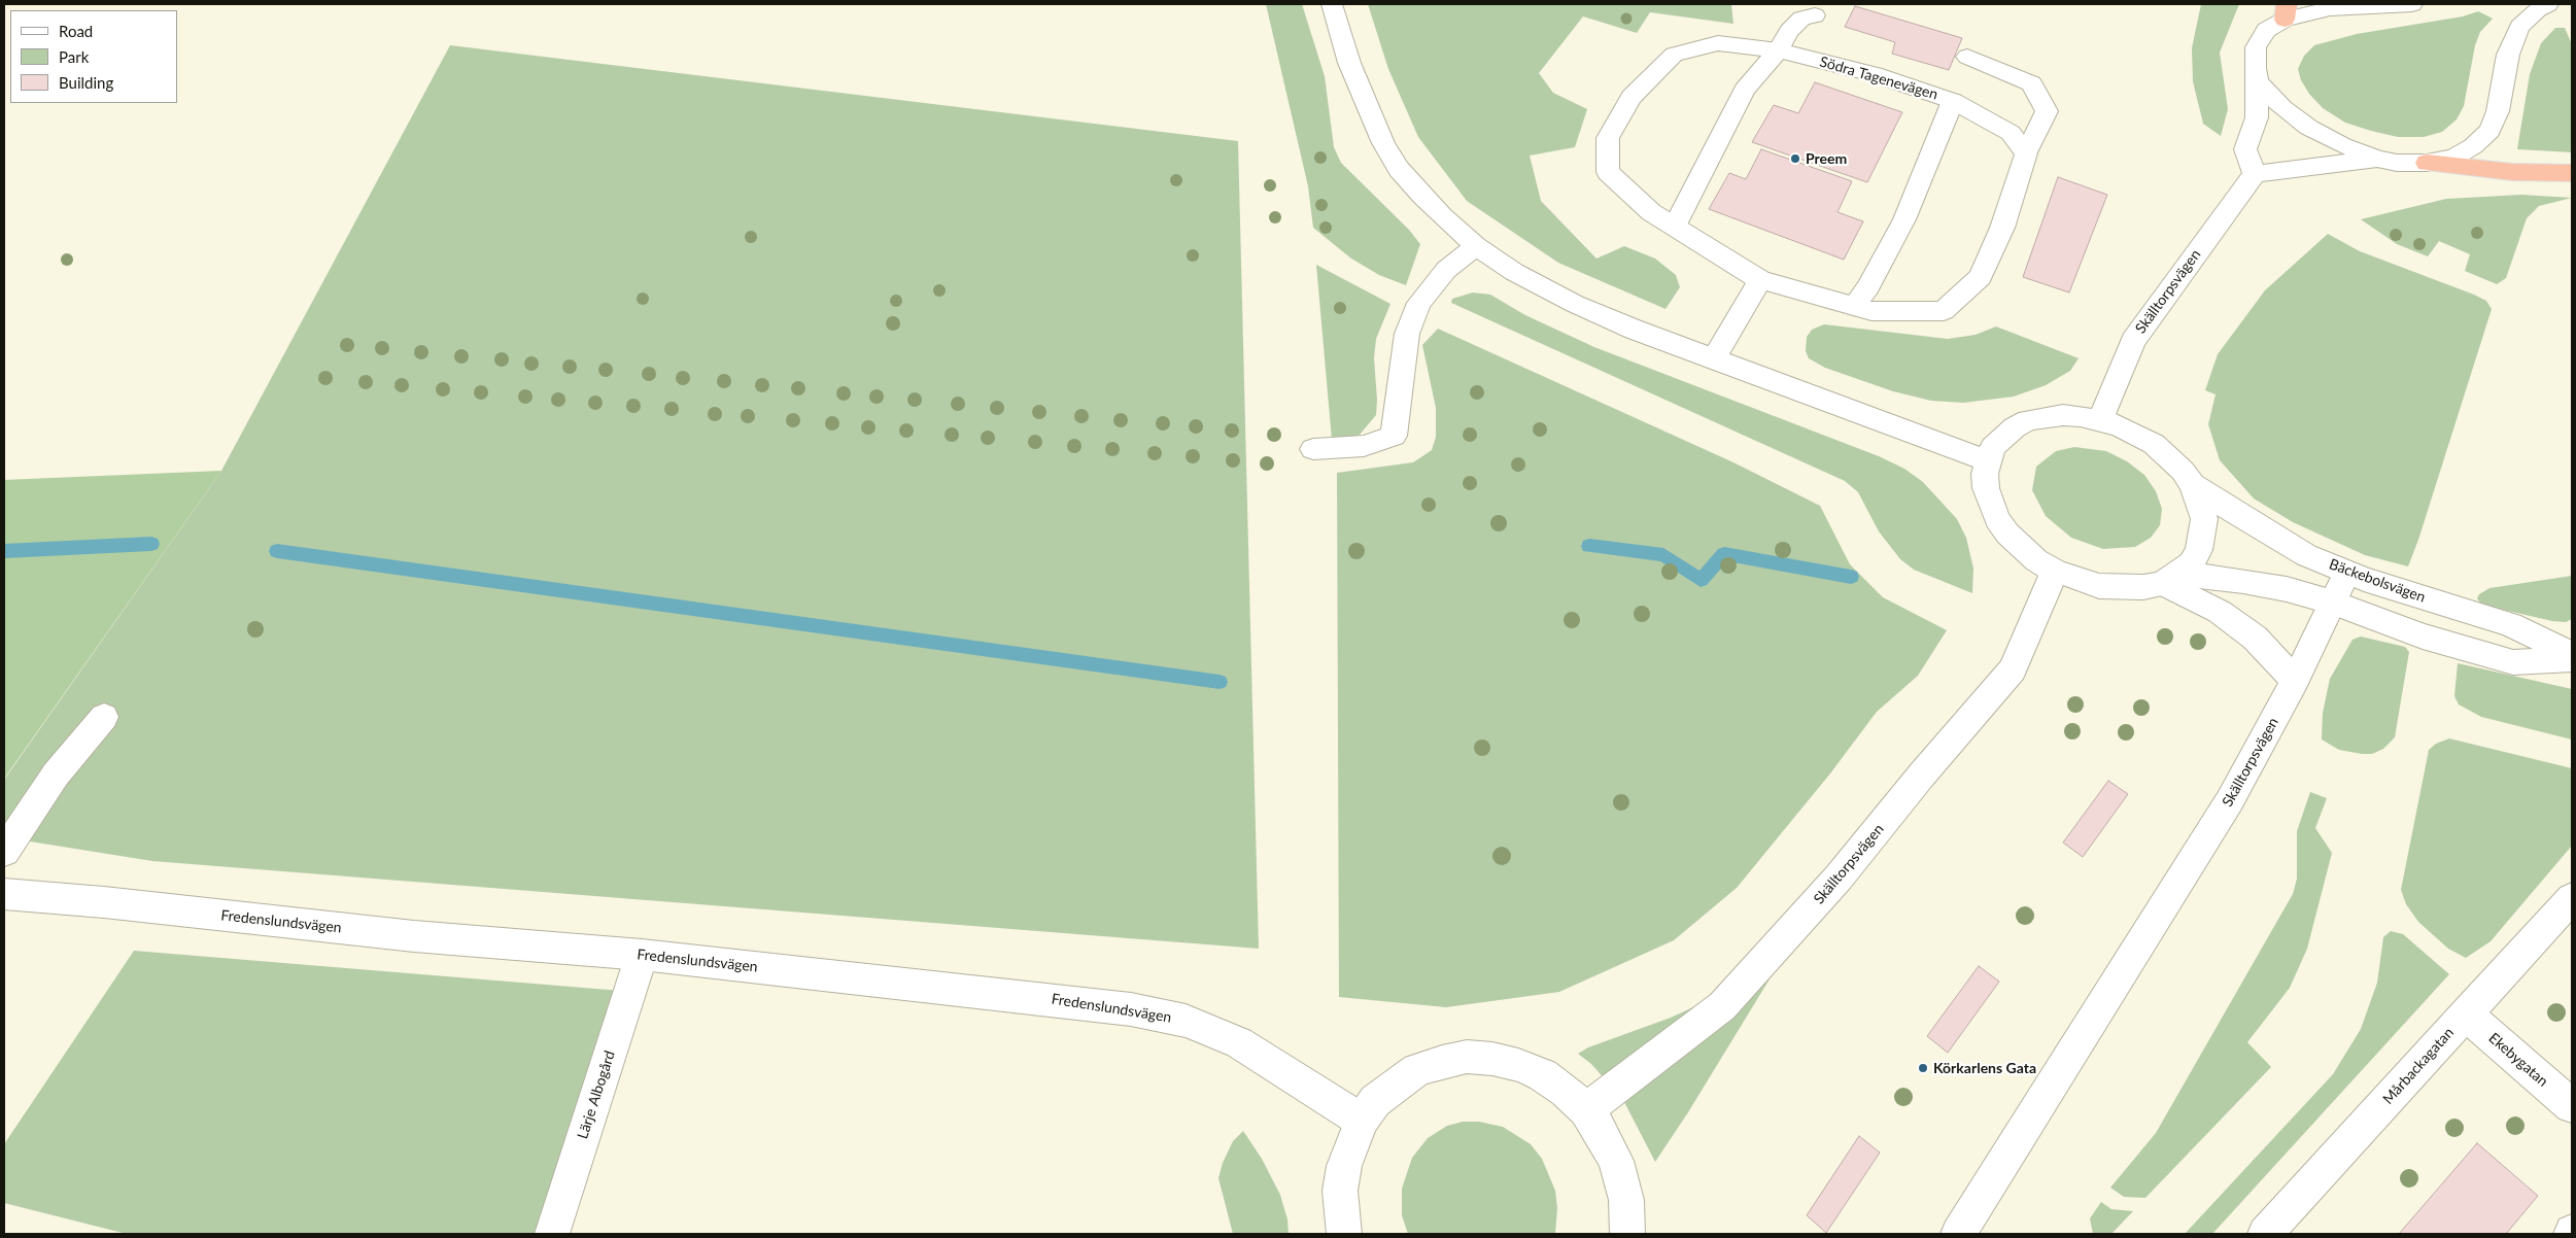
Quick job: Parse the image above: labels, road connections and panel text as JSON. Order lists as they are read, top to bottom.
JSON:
{
  "streets": {
    "street": [
      "Södra Tagenevägen",
      "Skälltorpsvägen",
      "Bäckebolsvägen",
      "Fredenslundsvägen",
      "Ekebygatan",
      "Mårbackagatan",
      "Lärje Albogård"
    ]
  },
  "crossings": [
    ["Skälltorpsvägen", "Bäckebolsvägen"],
    ["Fredenslundsvägen", "Lärje Albogård"],
    ["Ekebygatan", "Mårbackagatan"]
  ],
  "places": ["Preem", "Körkarlens Gata"],
  "legend": ["Road", "Park", "Building"]
}
